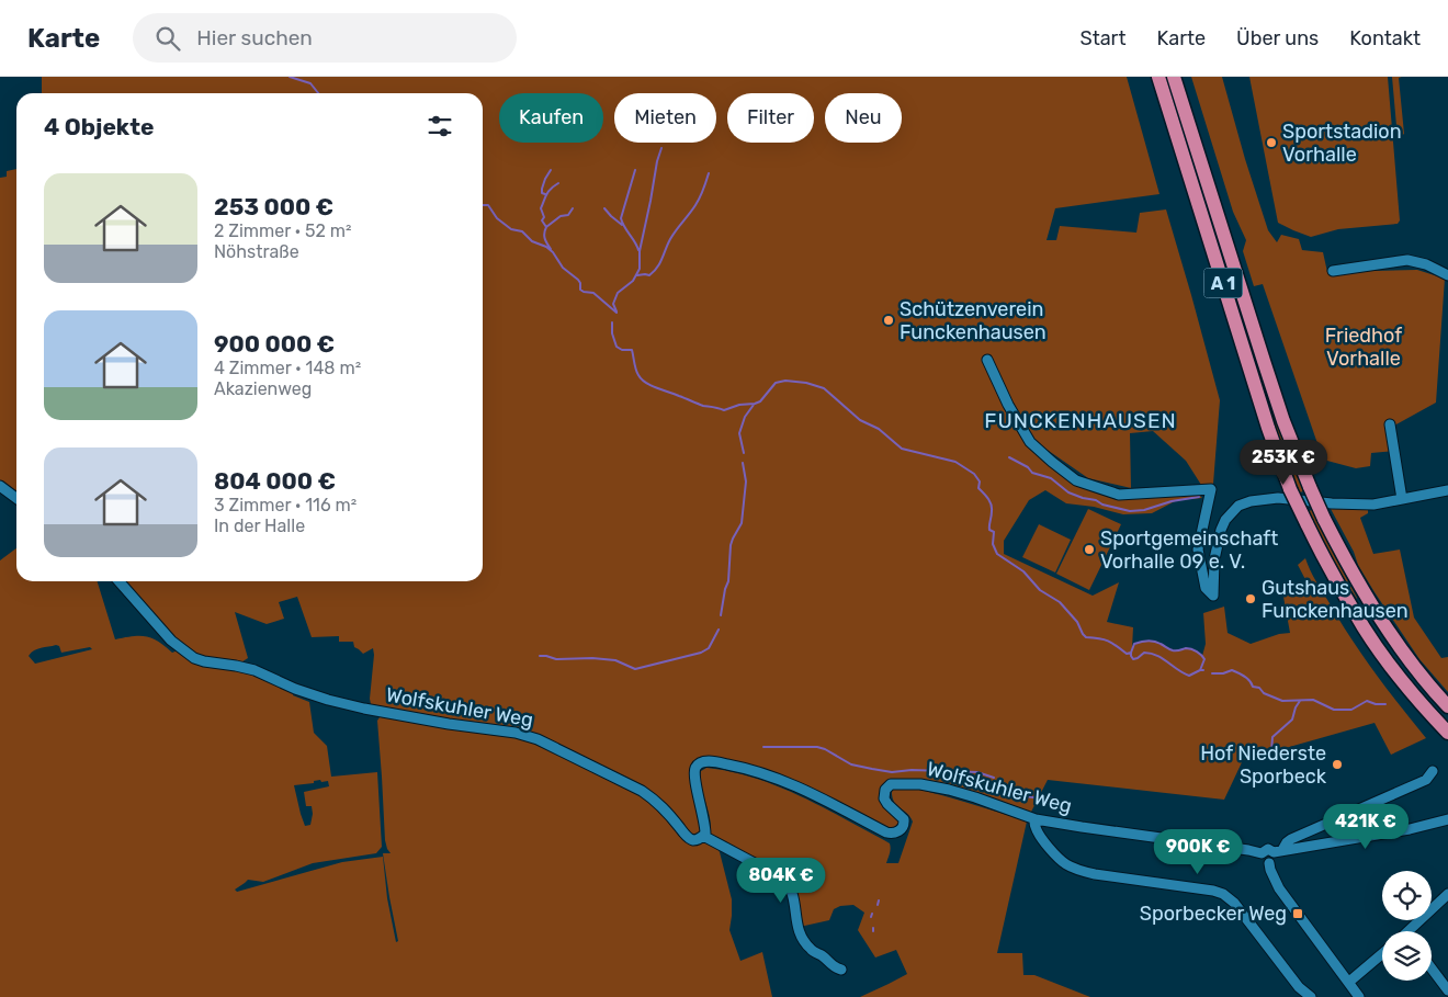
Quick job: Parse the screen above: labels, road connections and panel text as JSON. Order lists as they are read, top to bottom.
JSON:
{
  "streets": {
    "highway": ["A 1"],
    "street": ["Wolfskuhler Weg"]
  },
  "districts": ["FUNCKENHAUSEN"],
  "parks": ["Friedhof Vorhalle"],
  "places": {
    "other": [
      "Sportstadion Vorhalle",
      "Schützenverein Funckenhausen",
      "Sportgemeinschaft Vorhalle 09 e. V.",
      "Gutshaus Funckenhausen",
      "Hof Niederste Sporbeck"
    ],
    "transit": ["Sporbecker Weg"]
  },
  "page": {
    "header": "Karte",
    "search": "Hier suchen",
    "nav": [
      "Start",
      "Karte",
      "Über uns",
      "Kontakt"
    ],
    "chip": [
      "Kaufen",
      "Mieten",
      "Filter",
      "Neu"
    ],
    "heading": "4 Objekte",
    "list": [
      {
        "name": "253 000 €",
        "note": "2 Zimmer · 52 m² · Nöhstraße"
      },
      {
        "name": "900 000 €",
        "note": "4 Zimmer · 148 m² · Akazienweg"
      },
      {
        "name": "804 000 €",
        "note": "3 Zimmer · 116 m² · In der Halle"
      }
    ],
    "price": [
      "253K €",
      "421K €",
      "900K €",
      "804K €"
    ]
  }
}
